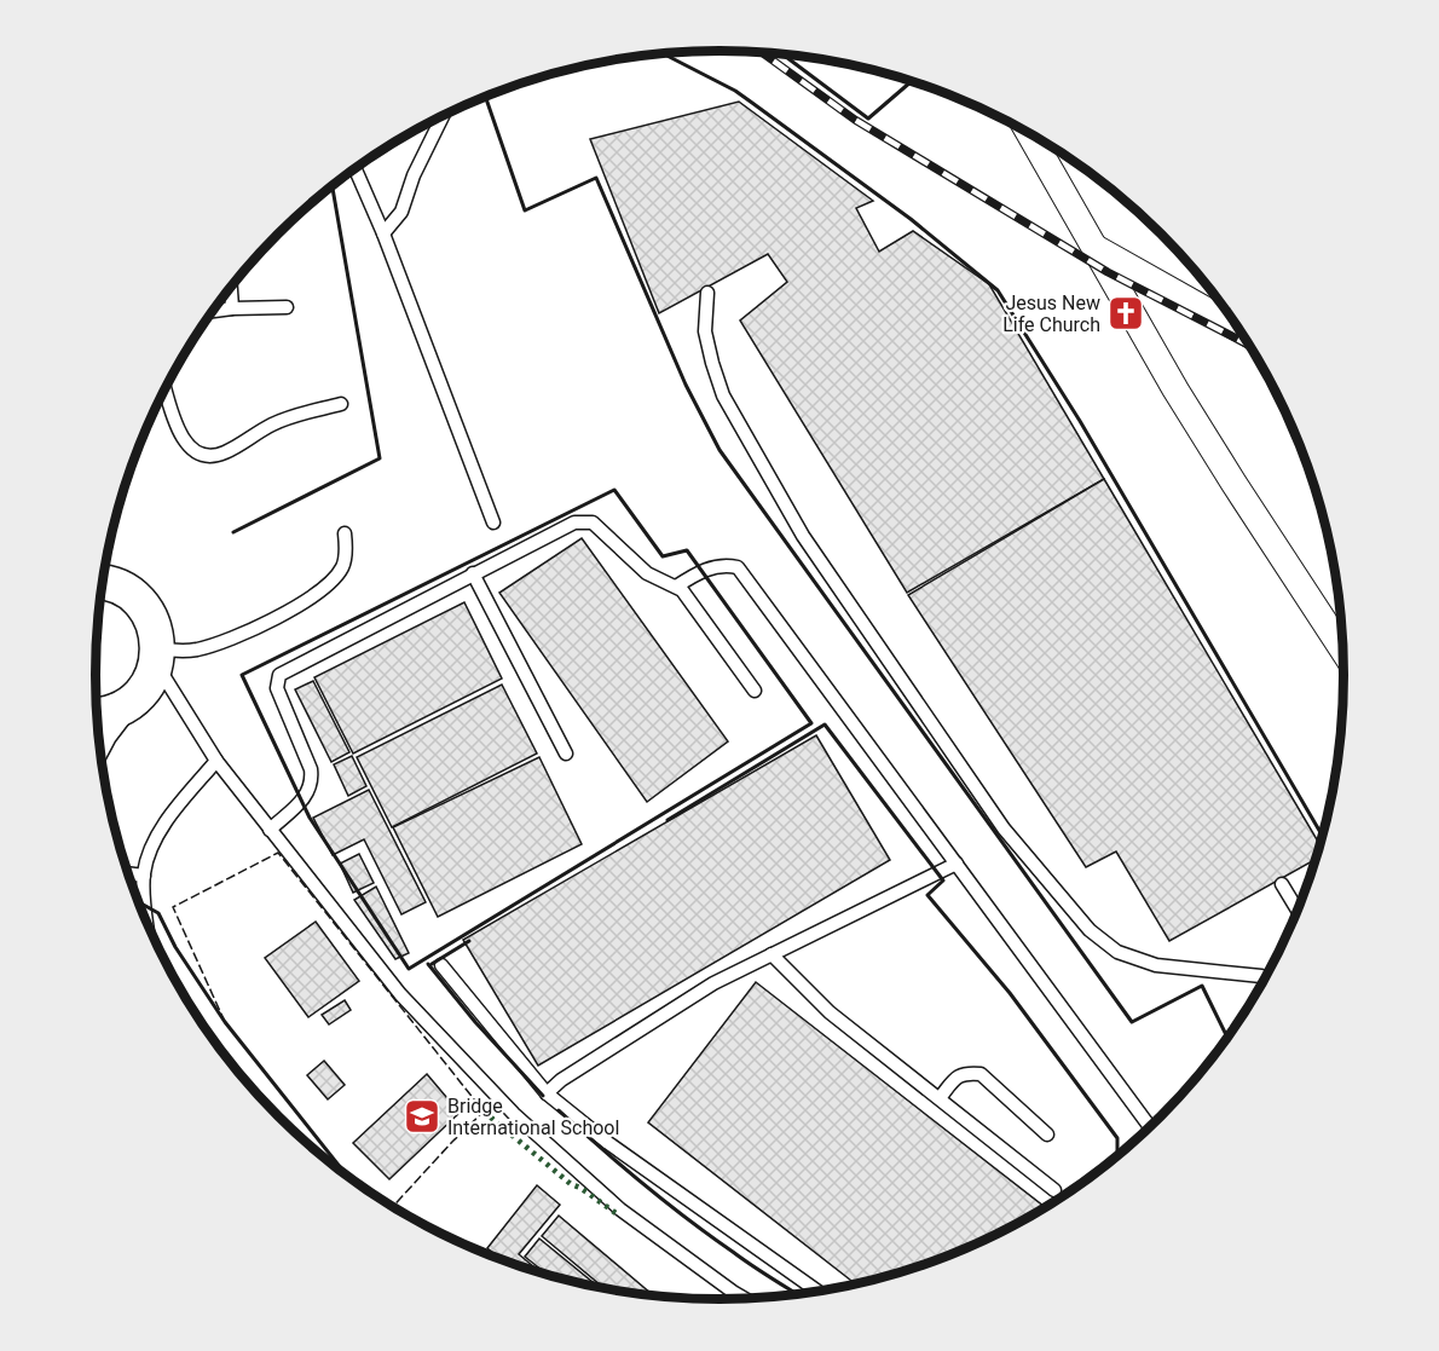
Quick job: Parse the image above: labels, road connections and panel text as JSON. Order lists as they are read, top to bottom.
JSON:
{
  "places": {
    "church": ["Jesus New Life Church"],
    "school or university": ["Bridge International School"]
  }
}
